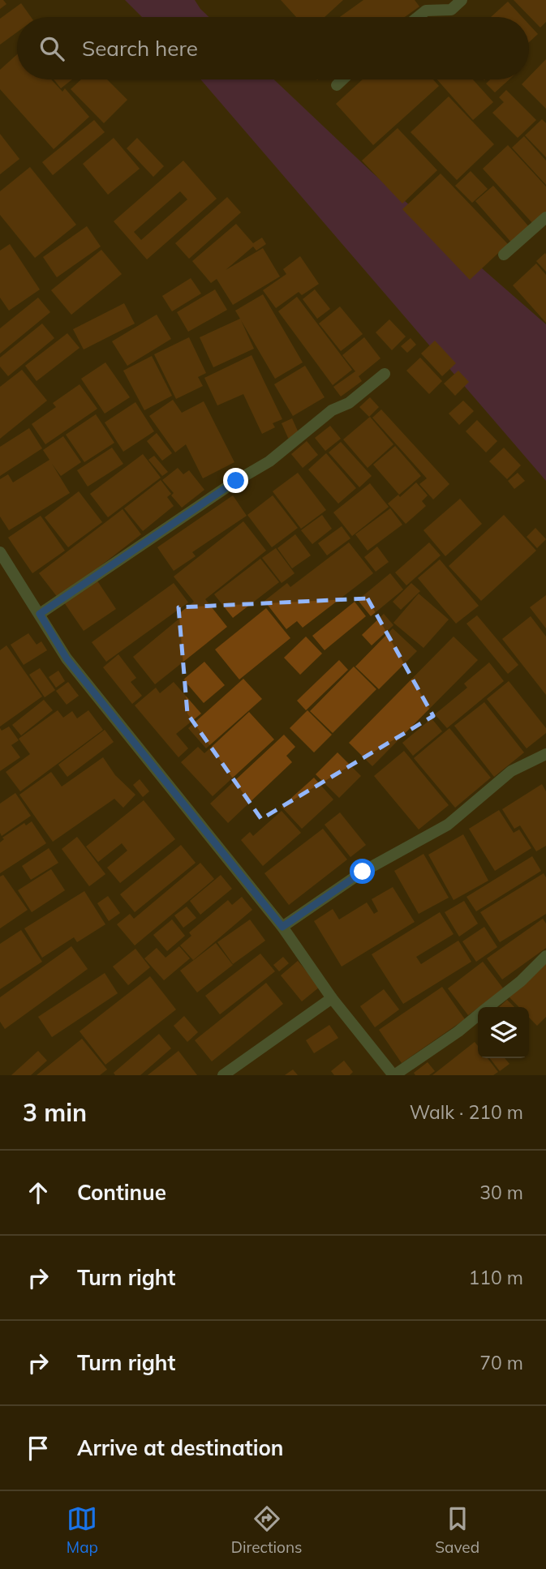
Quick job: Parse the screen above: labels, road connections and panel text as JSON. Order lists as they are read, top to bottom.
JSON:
{
  "page": {
    "search": "Search here",
    "heading": ["3 min", "Walk · 210 m"],
    "list": [
      ["Continue", "30 m"],
      ["Turn right", "110 m"],
      ["Turn right", "70 m"],
      "Arrive at destination"
    ],
    "nav": ["Map", "Directions", "Saved"]
  }
}
